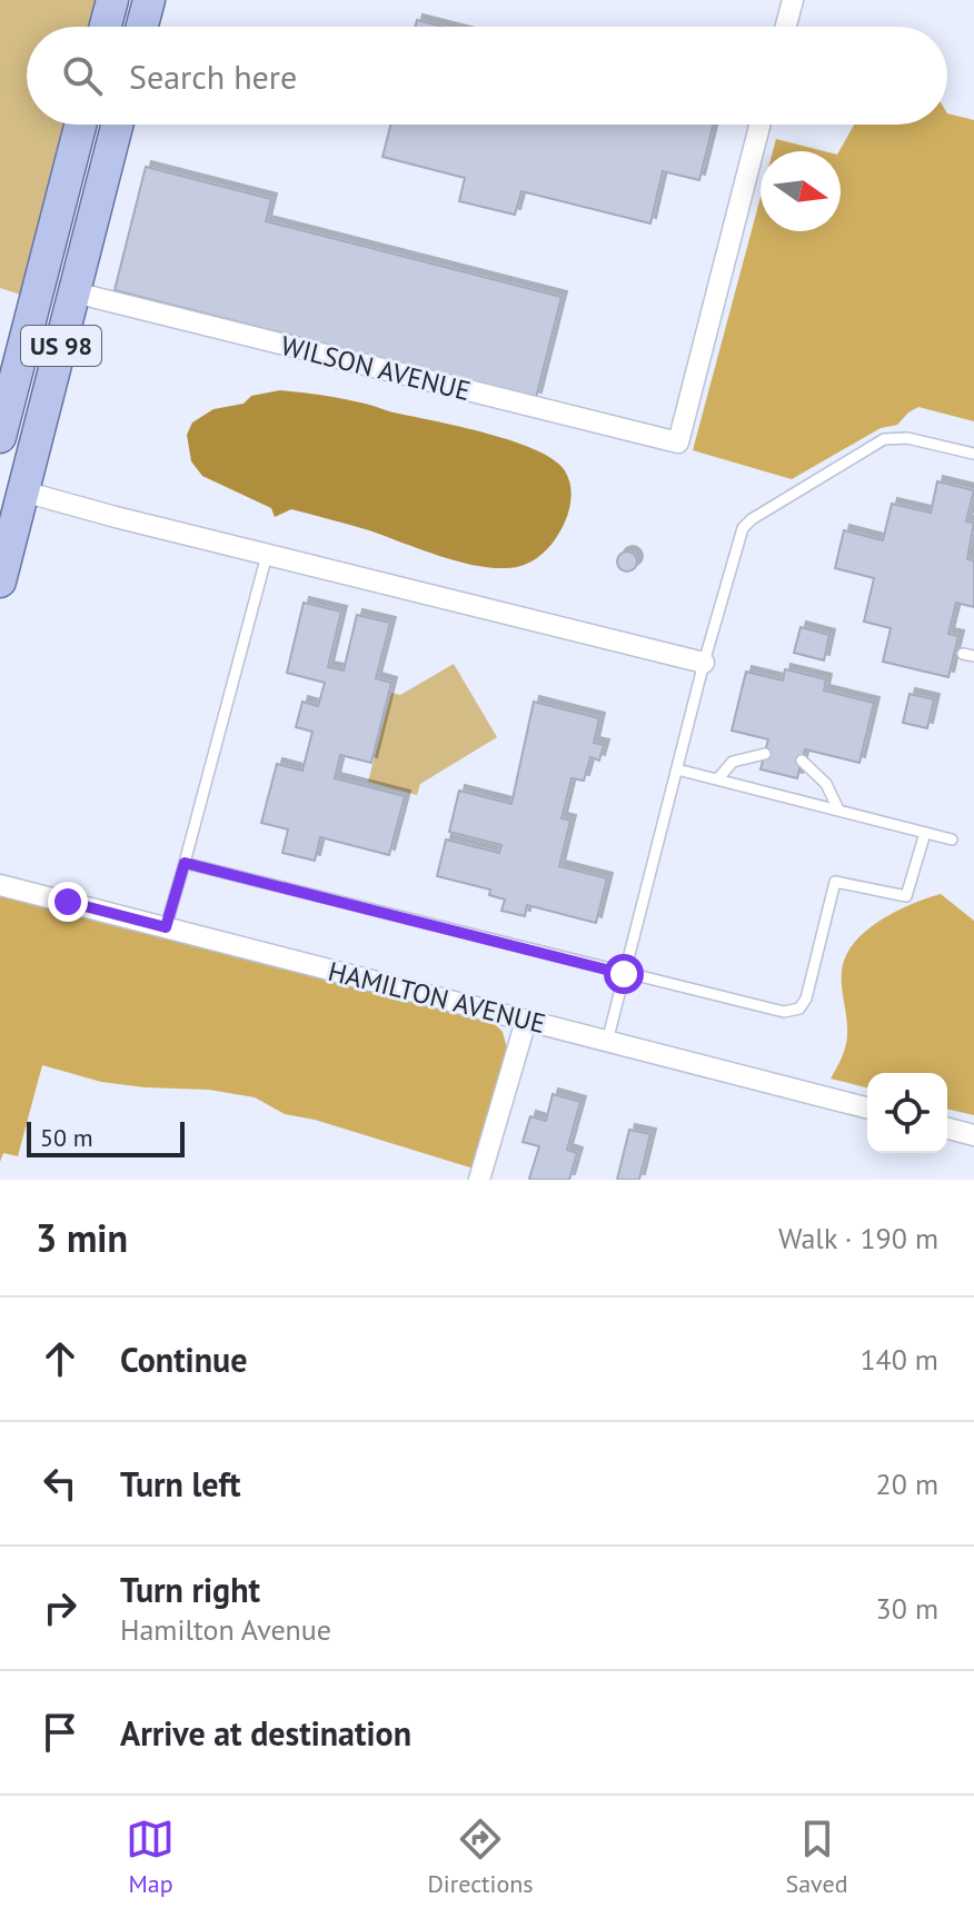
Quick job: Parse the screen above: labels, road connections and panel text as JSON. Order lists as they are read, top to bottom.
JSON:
{
  "streets": {
    "main road": ["US 98"],
    "street": ["WILSON AVENUE", "HAMILTON AVENUE"]
  },
  "crossings": [
    ["US 98", "WILSON AVENUE"]
  ],
  "scale_bar": "50 m",
  "north": "right",
  "page": {
    "search": "Search here",
    "scale": "50 m",
    "heading": ["3 min", "Walk · 190 m"],
    "list": [
      ["Continue", "140 m"],
      ["Turn left", "20 m"],
      ["Turn right", "Hamilton Avenue", "30 m"],
      "Arrive at destination"
    ],
    "nav": ["Map", "Directions", "Saved"]
  }
}
